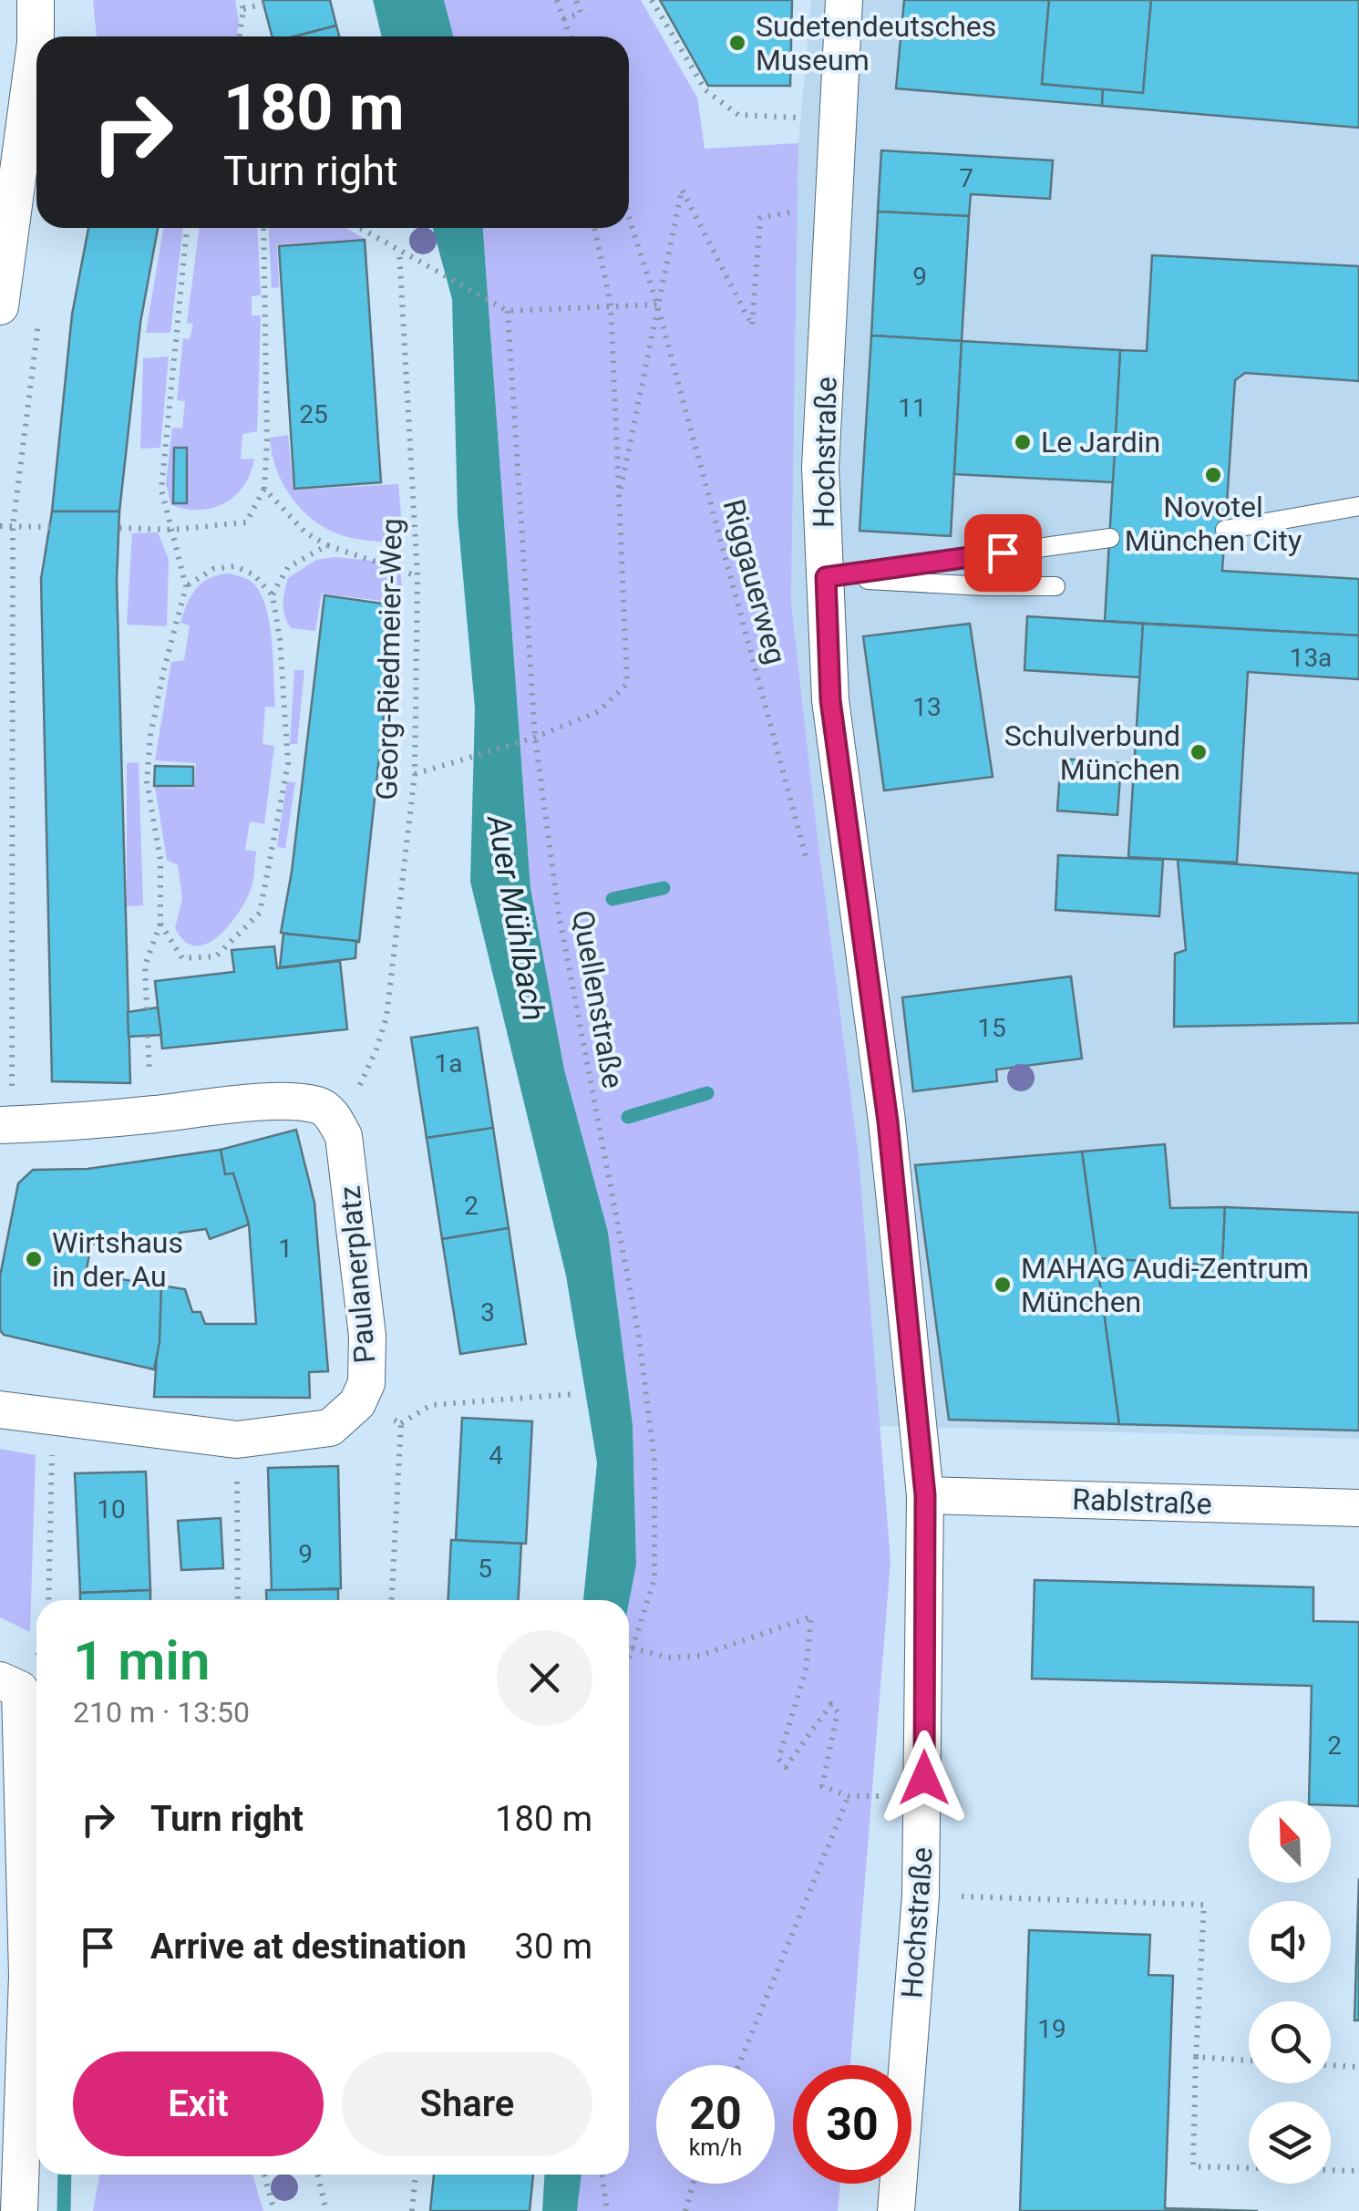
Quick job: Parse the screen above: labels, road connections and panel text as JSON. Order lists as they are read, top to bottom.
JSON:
{
  "streets": {
    "street": ["Hochstraße", "Paulanerplatz", "Rablstraße"],
    "path": ["Riggauerweg", "Georg-Riedmeier-Weg", "Quellenstraße"]
  },
  "crossings": [
    ["Hochstraße", "Rablstraße"],
    ["Georg-Riedmeier-Weg", "Paulanerplatz"]
  ],
  "water": ["Auer Mühlbach"],
  "places": [
    "Sudetendeutsches Museum",
    "Le Jardin",
    "Novotel München City",
    "Schulverbund München",
    "Wirtshaus in der Au",
    "MAHAG Audi-Zentrum München"
  ],
  "house_numbers": [
    "7",
    "9",
    "11",
    "25",
    "13a",
    "13",
    "15",
    "1a",
    "2",
    "1",
    "3",
    "4",
    "10",
    "9",
    "5",
    "2",
    "19"
  ],
  "north": "top left",
  "page": {
    "turn": ["180 m", "Turn right"],
    "heading": ["1 min", "210 m · 13:50"],
    "list": [
      {
        "name": "Turn right",
        "value": "180 m"
      },
      {
        "name": "Arrive at destination",
        "value": "30 m"
      }
    ],
    "buttons": ["Exit", "Share"],
    "speed": "20 km/h",
    "limit": "30"
  }
}
